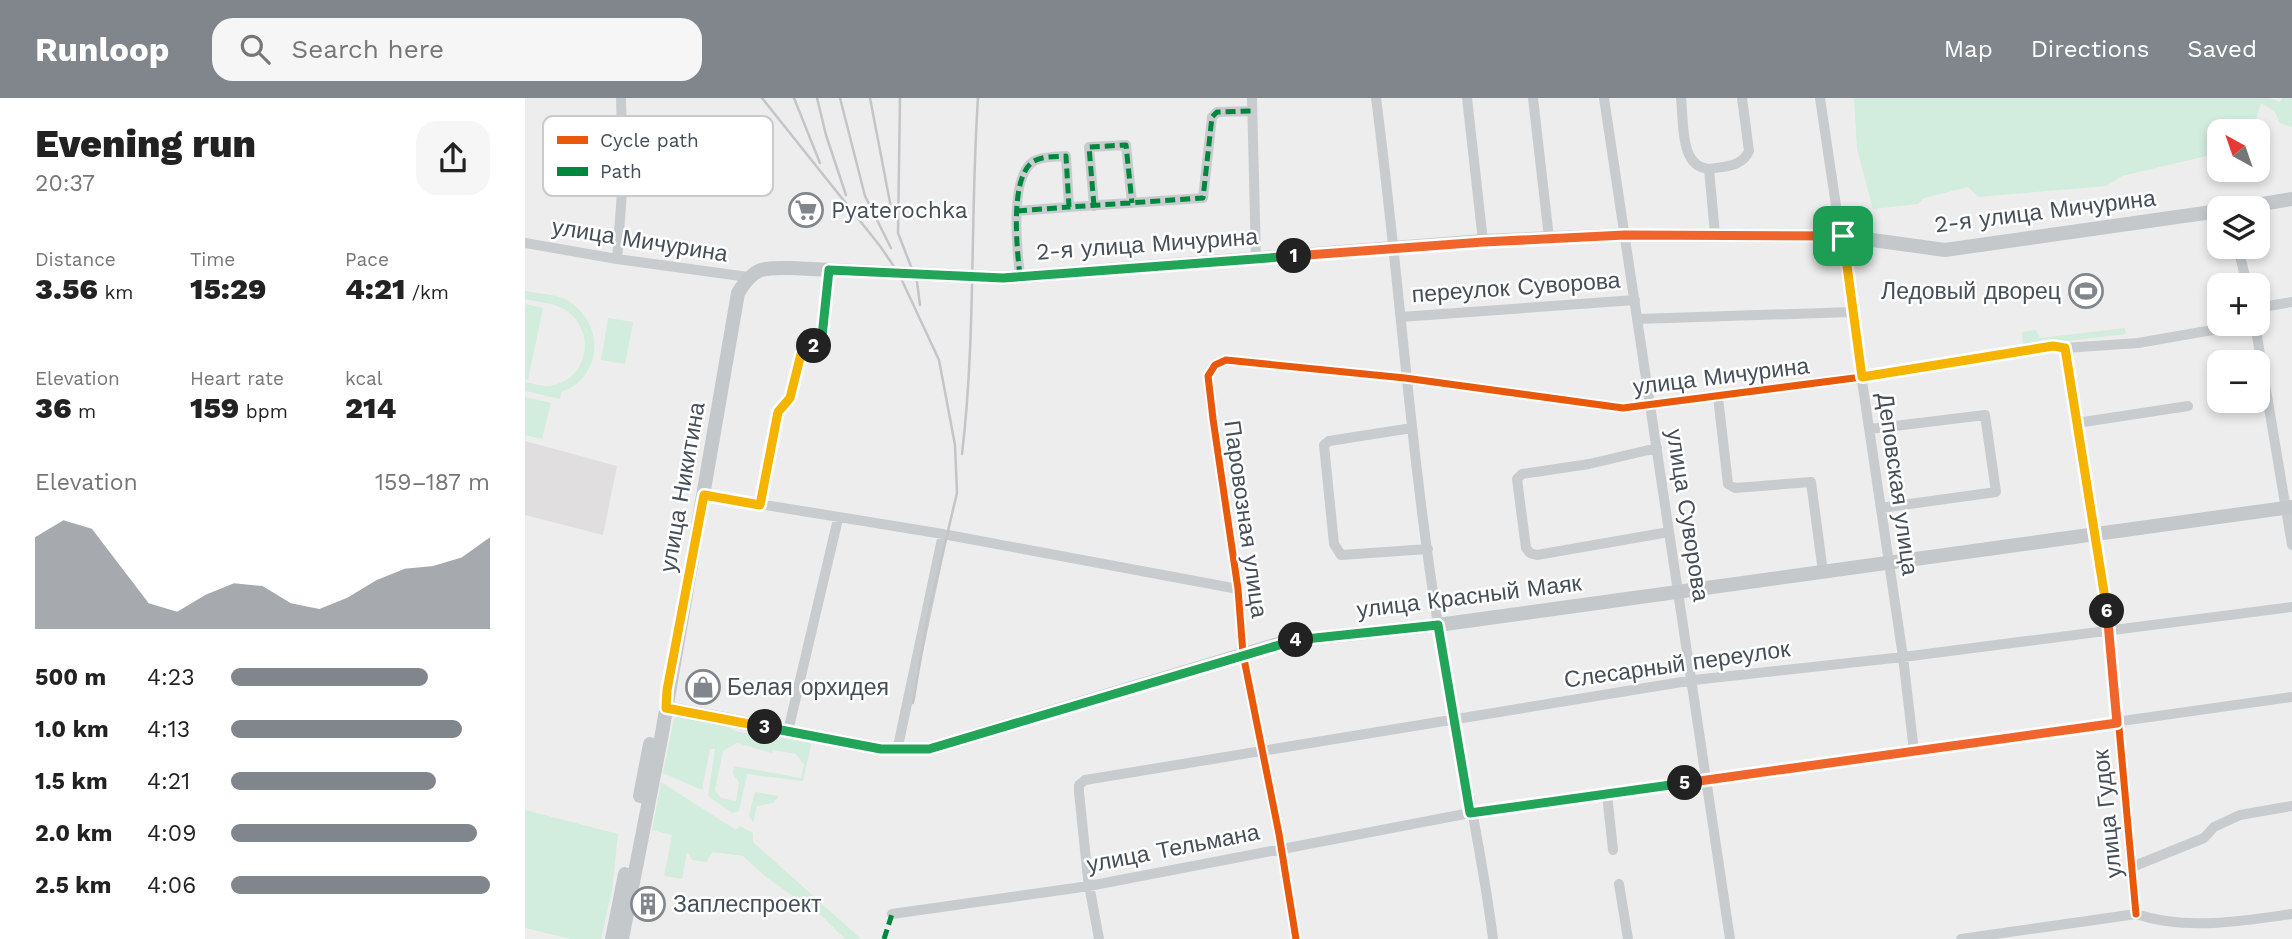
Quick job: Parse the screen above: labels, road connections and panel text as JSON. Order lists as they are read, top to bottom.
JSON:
{
  "streets": {
    "main road": ["2-я улица Мичурина", "улица Никитина", "улица Красный Маяк"],
    "street": [
      "улица Мичурина",
      "переулок Суворова",
      "Деповская улица",
      "улица Суворова",
      "Паровозная улица",
      "Слесарный переулок",
      "улица Гудок",
      "улица Тельмана"
    ]
  },
  "crossings": [
    ["2-я улица Мичурина", "улица Мичурина"],
    ["2-я улица Мичурина", "Деповская улица"],
    ["2-я улица Мичурина", "улица Никитина"],
    ["2-я улица Мичурина", "улица Суворова"],
    ["улица Мичурина", "Деповская улица"],
    ["улица Мичурина", "улица Никитина"],
    ["улица Мичурина", "улица Суворова"],
    ["улица Мичурина", "Паровозная улица"],
    ["улица Мичурина", "улица Гудок"],
    ["переулок Суворова", "Деповская улица"],
    ["переулок Суворова", "улица Суворова"],
    ["Деповская улица", "улица Красный Маяк"],
    ["Деповская улица", "Слесарный переулок"],
    ["Деповская улица", "улица Тельмана"],
    ["улица Никитина", "улица Красный Маяк"],
    ["улица Суворова", "улица Красный Маяк"],
    ["улица Суворова", "Слесарный переулок"],
    ["улица Суворова", "улица Тельмана"],
    ["Паровозная улица", "улица Красный Маяк"],
    ["Паровозная улица", "Слесарный переулок"],
    ["Паровозная улица", "улица Тельмана"],
    ["улица Красный Маяк", "улица Гудок"],
    ["Слесарный переулок", "улица Гудок"],
    ["Слесарный переулок", "улица Тельмана"],
    ["улица Гудок", "улица Тельмана"]
  ],
  "places": {
    "supermarket": ["Pyaterochka"],
    "sports": ["Ледовый дворец"],
    "shop": ["Белая орхидея"],
    "building": ["Заплеспроект"]
  },
  "legend": ["Cycle path", "Path"],
  "north": "top left",
  "page": {
    "header": "Runloop",
    "search": "Search here",
    "nav": ["Map", "Directions", "Saved"],
    "heading": ["Evening run", "20:37"],
    "map_buttons": ["+", "−"],
    "stats": [
      ["Distance", "3.56 km"],
      ["Time", "15:29"],
      ["Pace", "4:21 /km"],
      ["Elevation", "36 m"],
      ["Heart rate", "159 bpm"],
      ["kcal", "214"]
    ],
    "pins": [
      "1",
      "2",
      "6",
      "4",
      "3",
      "5"
    ],
    "chart": ["Elevation", "159–187 m"],
    "list": [
      {
        "name": "500 m",
        "note": "4:23"
      },
      {
        "name": "1.0 km",
        "note": "4:13"
      },
      {
        "name": "1.5 km",
        "note": "4:21"
      },
      {
        "name": "2.0 km",
        "note": "4:09"
      },
      {
        "name": "2.5 km",
        "note": "4:06"
      }
    ]
  }
}
